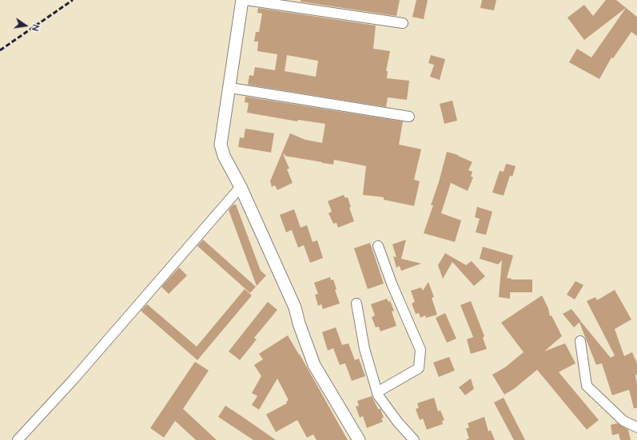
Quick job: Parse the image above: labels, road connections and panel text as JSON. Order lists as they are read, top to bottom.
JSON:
{
  "north": "right"
}
